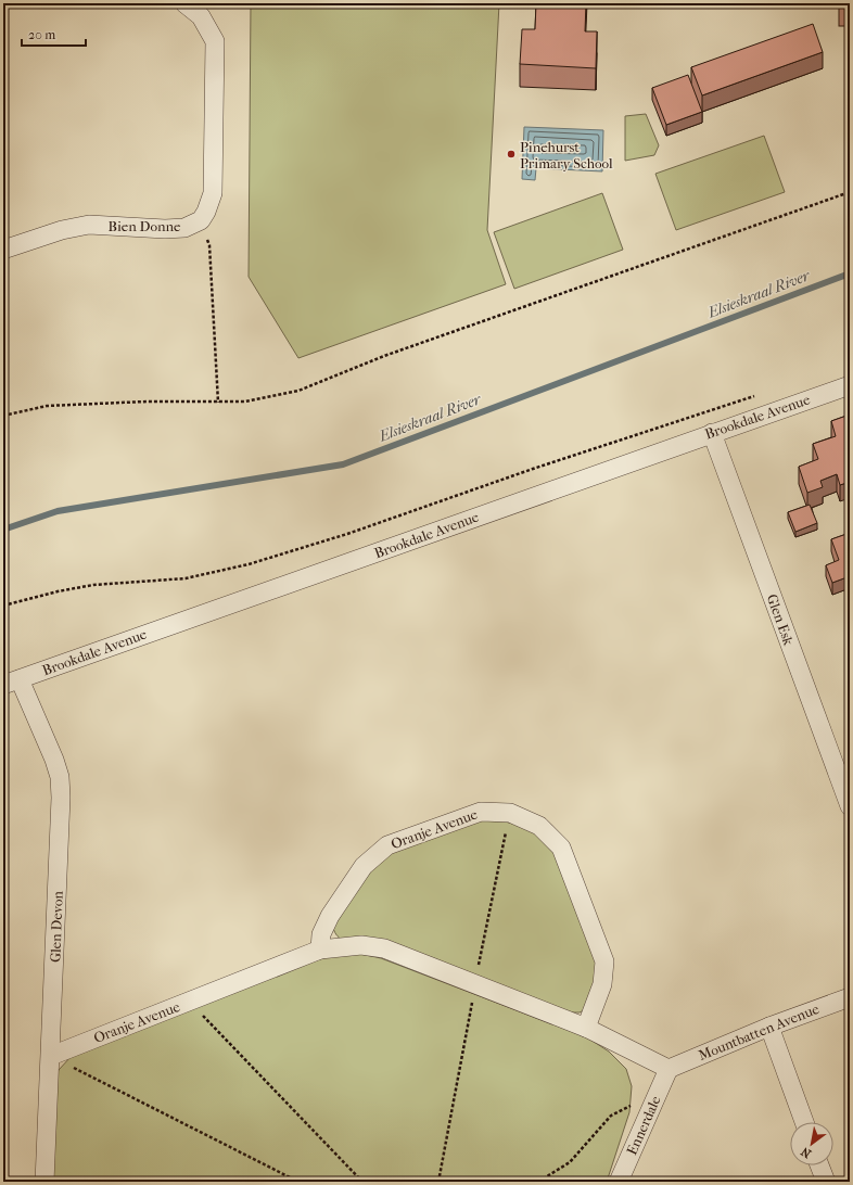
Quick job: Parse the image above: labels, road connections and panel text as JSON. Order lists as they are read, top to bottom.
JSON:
{
  "streets": {
    "street": [
      "Bien Donne",
      "Brookdale Avenue",
      "Glen Esk",
      "Oranje Avenue",
      "Glen Devon",
      "Mountbatten Avenue",
      "Ennerdale"
    ]
  },
  "crossings": [
    ["Brookdale Avenue", "Glen Esk"],
    ["Brookdale Avenue", "Glen Devon"],
    ["Oranje Avenue", "Glen Devon"],
    ["Oranje Avenue", "Mountbatten Avenue"],
    ["Oranje Avenue", "Ennerdale"],
    ["Mountbatten Avenue", "Ennerdale"]
  ],
  "water": ["Elsieskraal River"],
  "places": ["Pinehurst Primary School"],
  "scale_bar": "20 m",
  "north": "bottom left"
}
